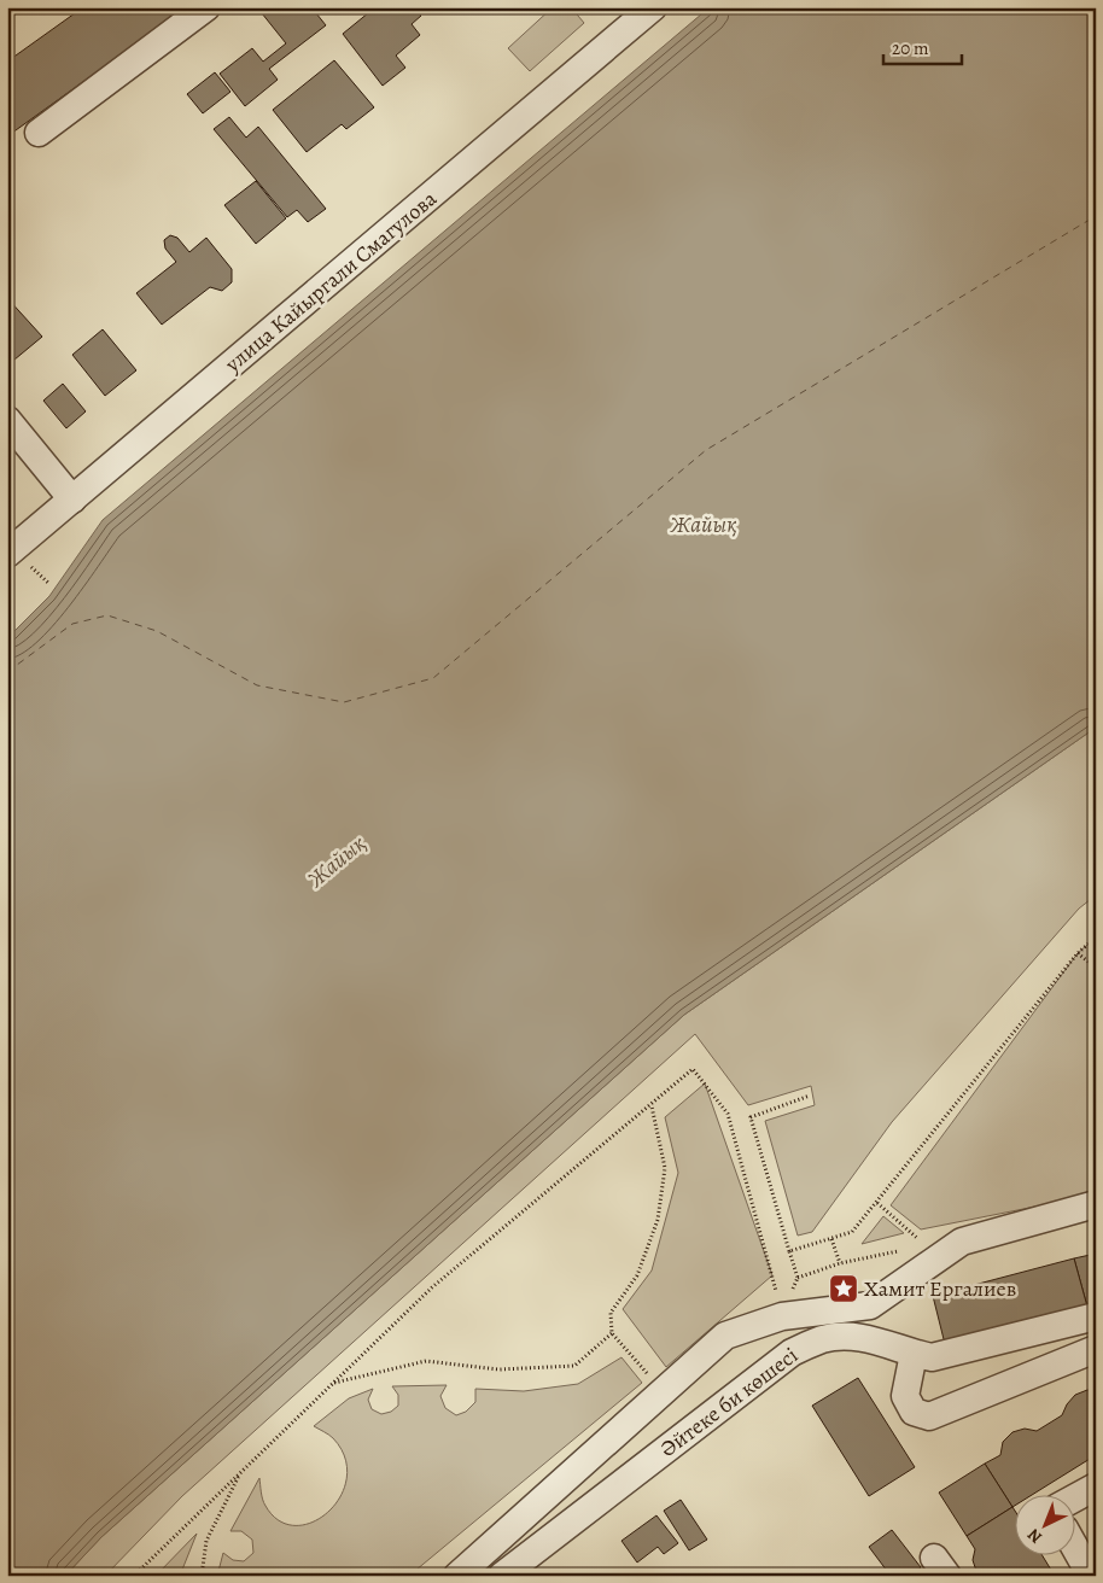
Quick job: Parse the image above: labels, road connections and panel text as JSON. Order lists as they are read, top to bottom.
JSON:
{
  "streets": {
    "street": ["улица Кайыргали Смагулова", "Әйтеке би көшесі"]
  },
  "water": ["Жайық"],
  "places": {
    "place": ["Хамит Ергалиев"]
  },
  "scale_bar": "20 m",
  "north": "bottom left"
}
